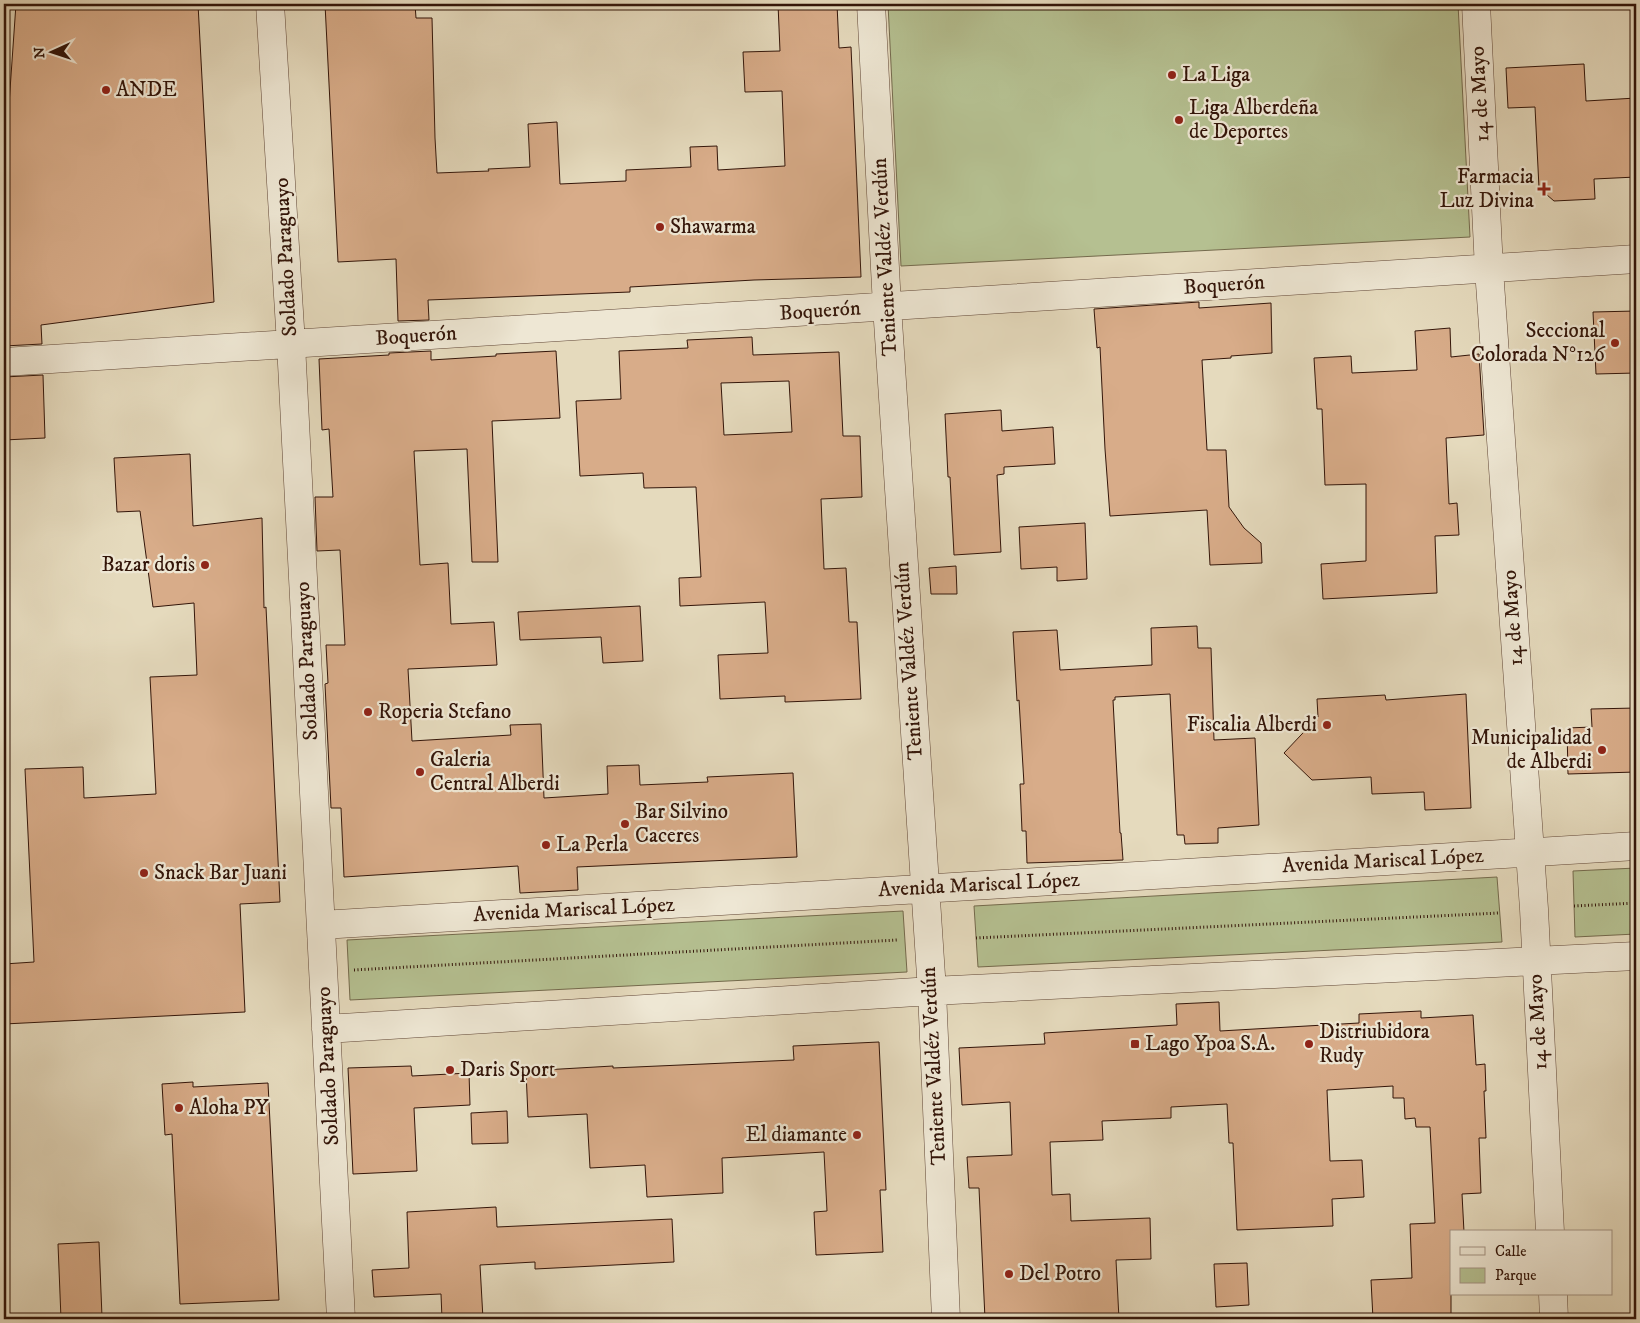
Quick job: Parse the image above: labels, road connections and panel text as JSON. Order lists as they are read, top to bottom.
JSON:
{
  "streets": {
    "street": [
      "14 de Mayo",
      "Soldado Paraguayo",
      "Teniente Valdéz Verdún",
      "Boquerón",
      "Avenida Mariscal López"
    ]
  },
  "crossings": [
    ["14 de Mayo", "Boquerón"],
    ["14 de Mayo", "Avenida Mariscal López"],
    ["Soldado Paraguayo", "Boquerón"],
    ["Soldado Paraguayo", "Avenida Mariscal López"],
    ["Teniente Valdéz Verdún", "Boquerón"],
    ["Teniente Valdéz Verdún", "Avenida Mariscal López"]
  ],
  "places": {
    "other": [
      "La Liga",
      "ANDE",
      "Liga Alberdeña de Deportes",
      "Shawarma",
      "Seccional Colorada N°126",
      "Bazar doris",
      "Roperia Stefano",
      "Fiscalia Alberdi",
      "Municipalidad de Alberdi",
      "Galeria Central Alberdi",
      "Bar Silvino Caceres",
      "La Perla",
      "Snack Bar Juani",
      "Distriubidora Rudy",
      "Daris Sport",
      "Aloha PY",
      "El diamante",
      "Del Potro"
    ],
    "health": ["Farmacia Luz Divina"],
    "transit": ["Lago Ypoa S.A."]
  },
  "legend": ["Calle", "Parque"],
  "north": "left"
}
